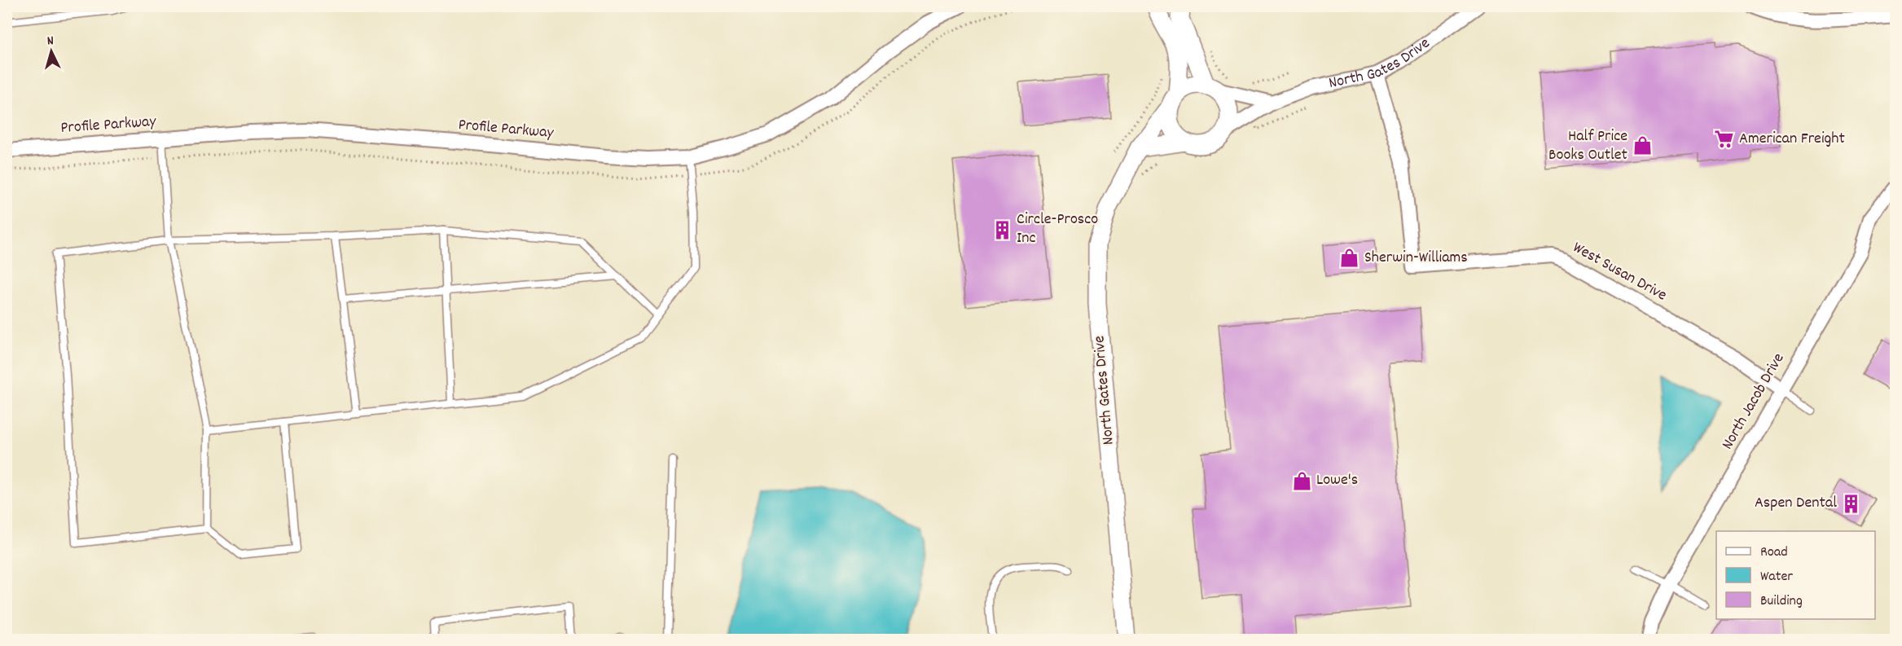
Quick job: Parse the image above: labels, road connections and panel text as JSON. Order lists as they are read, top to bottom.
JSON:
{
  "streets": {
    "street": [
      "North Gates Drive",
      "Profile Parkway",
      "West Susan Drive",
      "North Jacob Drive"
    ]
  },
  "crossings": [
    ["North Gates Drive", "West Susan Drive"],
    ["West Susan Drive", "North Jacob Drive"]
  ],
  "places": {
    "supermarket": ["American Freight"],
    "shop": ["Half Price Books Outlet", "Sherwin-Williams", "Lowe's"],
    "building": ["Circle-Prosco Inc", "Aspen Dental"]
  },
  "legend": ["Road", "Water", "Building"],
  "north": "top"
}
